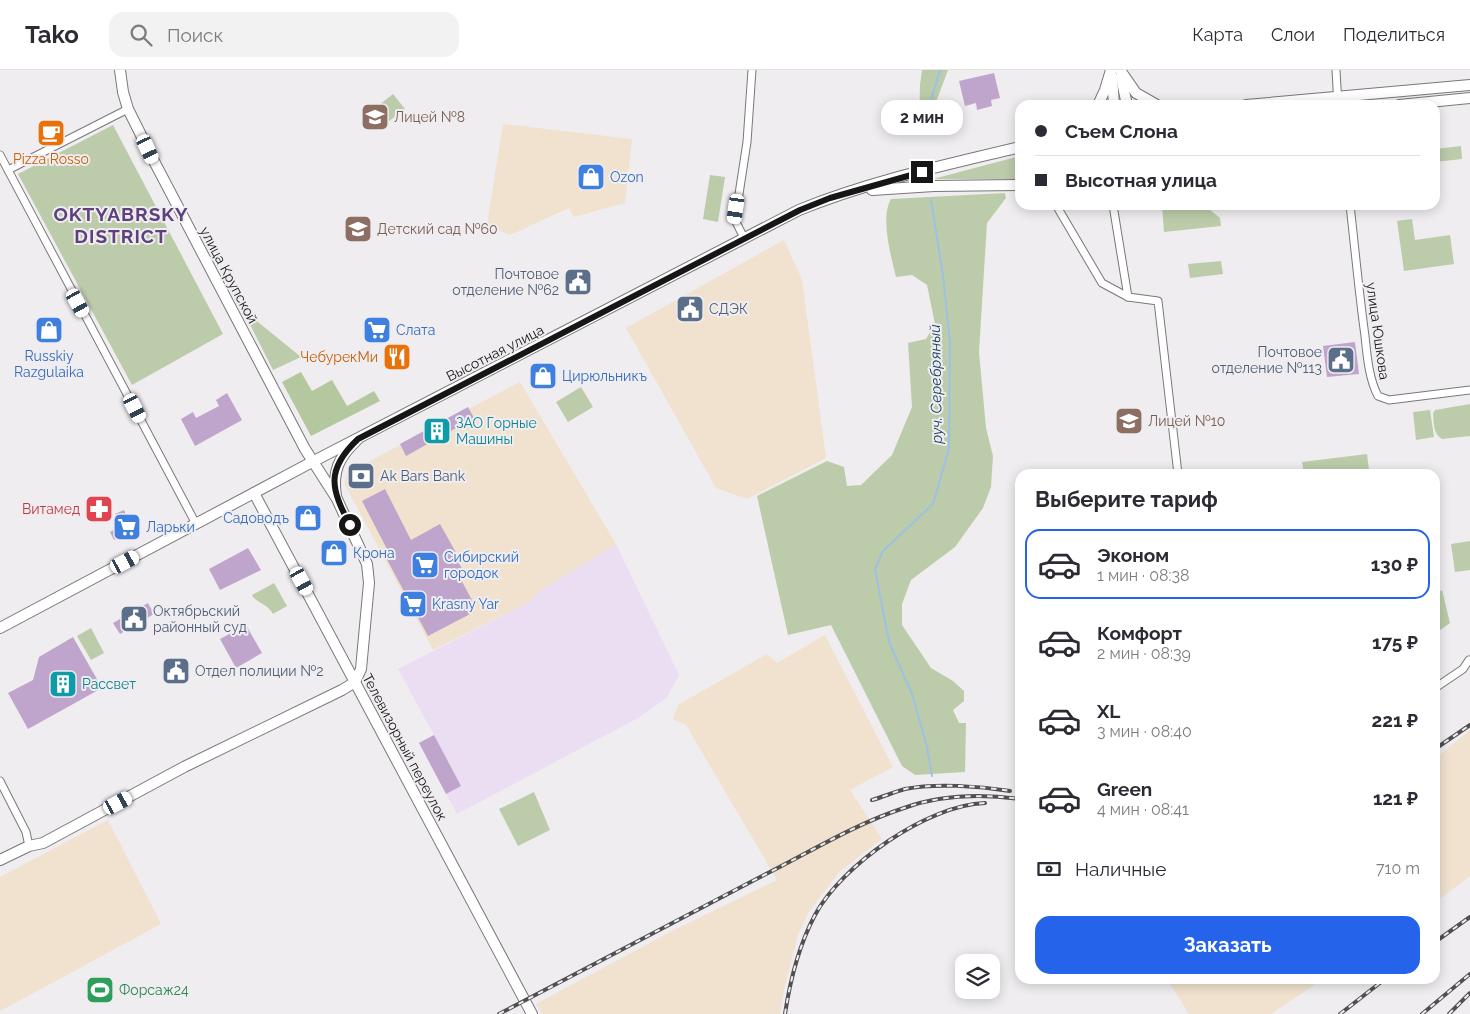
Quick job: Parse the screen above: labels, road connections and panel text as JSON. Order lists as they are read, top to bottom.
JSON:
{
  "streets": {
    "main road": ["улица Крупской", "Высотная улица", "Телевизорный переулок"],
    "street": ["улица Юшкова"]
  },
  "crossings": [
    ["улица Крупской", "Высотная улица"],
    ["улица Крупской", "Телевизорный переулок"],
    ["Высотная улица", "Телевизорный переулок"]
  ],
  "districts": ["OKTYABRSKY DISTRICT"],
  "water": ["руч. Серебряный"],
  "places": {
    "school or university": ["Лицей №8", "Детский сад №60", "Лицей №10"],
    "cafe": ["Pizza Rosso"],
    "shop": [
      "Ozon",
      "Russkiy Razgulaika",
      "Цирюльникъ",
      "Садоводъ",
      "Крона"
    ],
    "public building": [
      "Почтовое отделение №62",
      "СДЭК",
      "Почтовое отделение №113",
      "Октябрьский районный суд",
      "Отдел полиции №2"
    ],
    "supermarket": [
      "Слата",
      "Ларьки",
      "Сибирский городок",
      "Krasny Yar"
    ],
    "restaurant": ["ЧебурекМи"],
    "building": ["ЗАО Горные Машины", "Рассвет"],
    "bank": ["Ak Bars Bank"],
    "pharmacy": ["Витамед"],
    "sports": ["Форсаж24"]
  },
  "page": {
    "header": "Tako",
    "search": "Поиск",
    "nav": ["Карта", "Слои", "Поделиться"],
    "bubble": "2 мин",
    "banner": ["Съем Слона", "Высотная улица"],
    "heading": "Выберите тариф",
    "list": [
      {
        "name": "Эконом",
        "note": "1 мин · 08:38",
        "value": "130 ₽"
      },
      {
        "name": "Комфорт",
        "note": "2 мин · 08:39",
        "value": "175 ₽"
      },
      {
        "name": "XL",
        "note": "3 мин · 08:40",
        "value": "221 ₽"
      },
      {
        "name": "Green",
        "note": "4 мин · 08:41",
        "value": "121 ₽"
      }
    ],
    "pay": ["Наличные", "710 m"],
    "buttons": "Заказать"
  }
}
